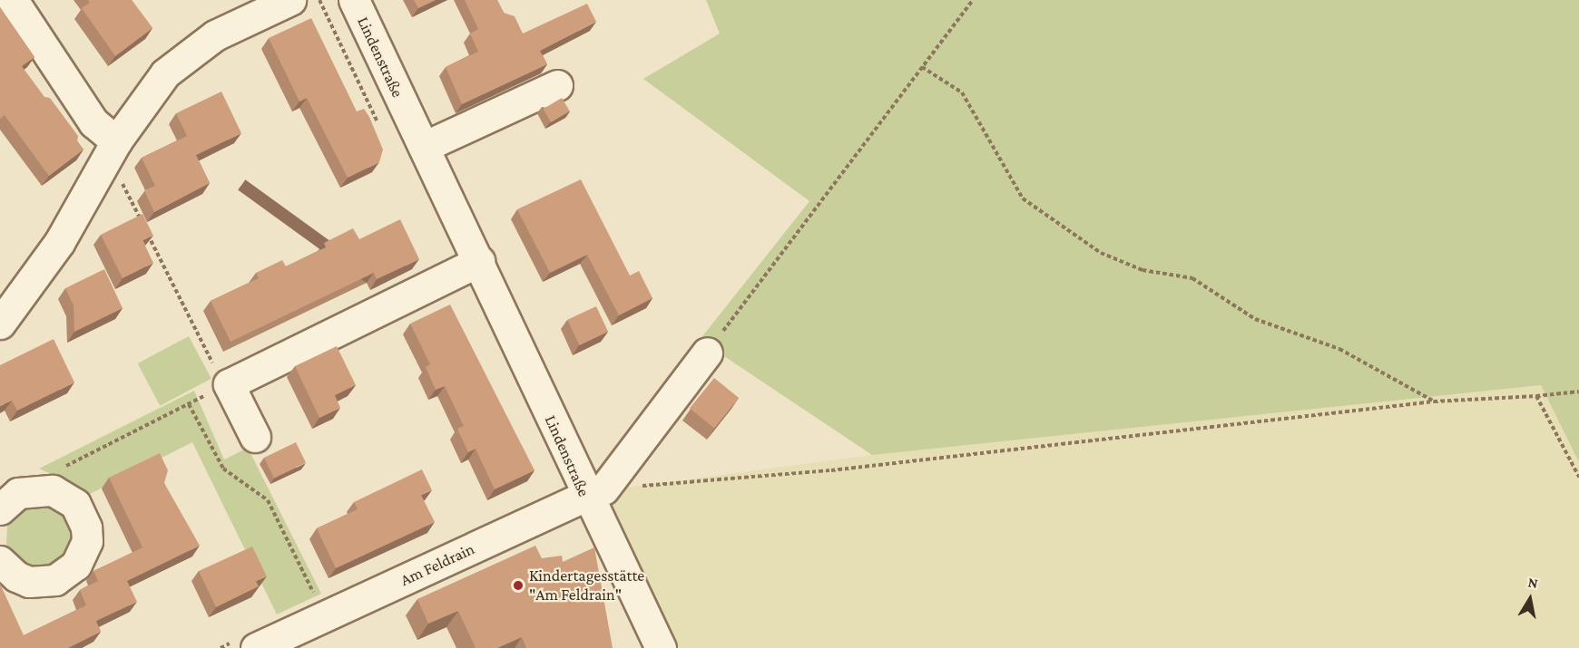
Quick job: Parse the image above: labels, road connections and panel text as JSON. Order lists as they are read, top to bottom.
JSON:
{
  "streets": {
    "street": ["Lindenstraße", "Am Feldrain"]
  },
  "crossings": [
    ["Lindenstraße", "Am Feldrain"]
  ],
  "places": ["Kindertagesstätte \"Am Feldrain\""],
  "north": "top"
}
